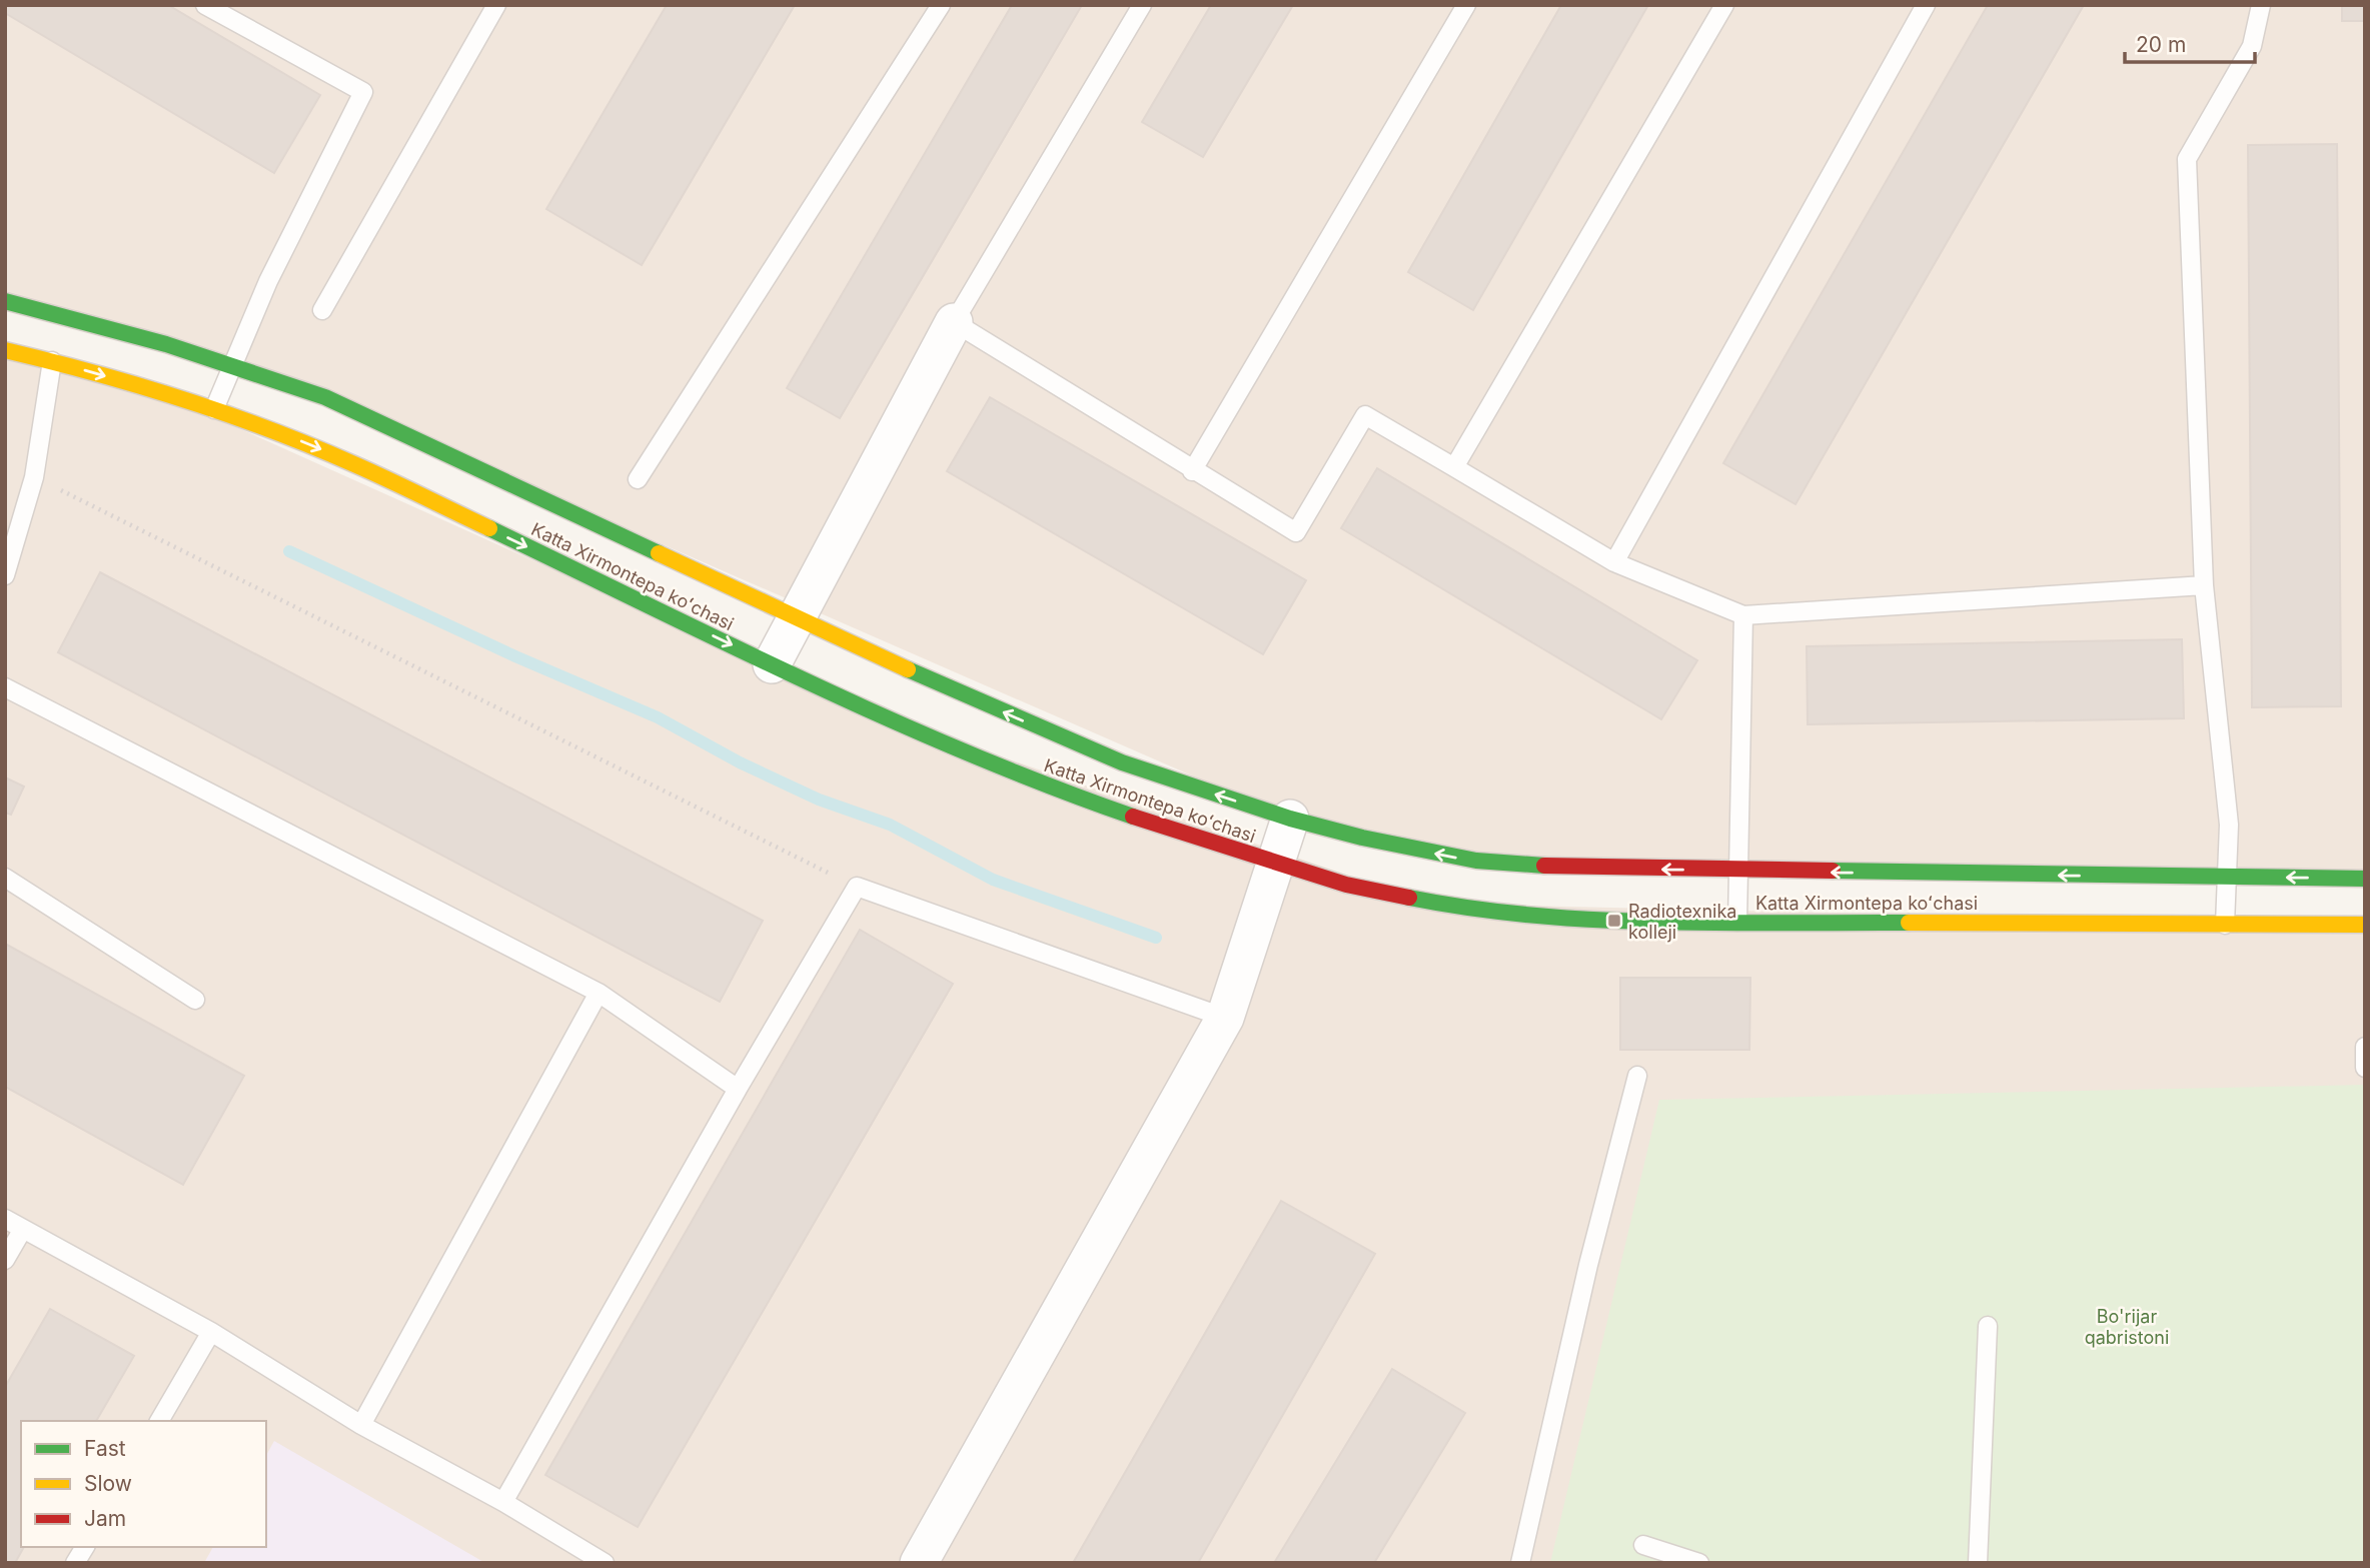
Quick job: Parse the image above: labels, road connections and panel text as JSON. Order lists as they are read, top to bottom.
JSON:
{
  "streets": {
    "main road": ["Katta Xirmontepa koʻchasi"]
  },
  "parks": ["Bo'rijar qabristoni"],
  "places": {
    "transit": ["Radiotexnika kolleji"]
  },
  "legend": ["Fast", "Slow", "Jam"],
  "scale_bar": "20 m"
}
